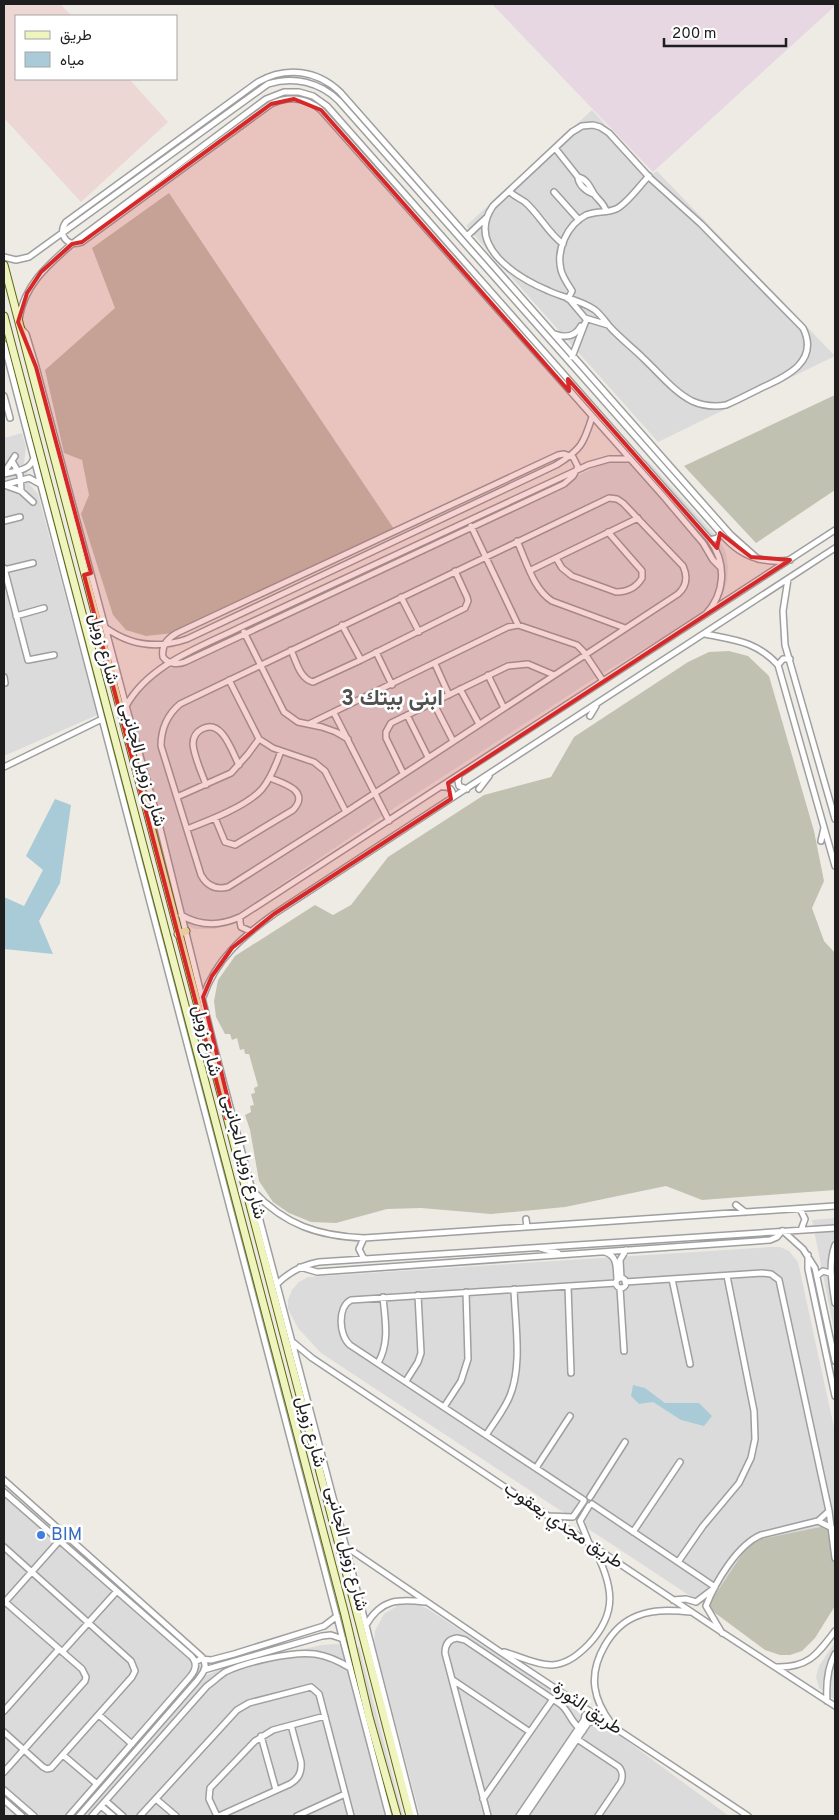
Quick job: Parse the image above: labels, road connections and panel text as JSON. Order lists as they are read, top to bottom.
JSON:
{
  "streets": {
    "main road": ["شارع زويل"],
    "street": ["شارع زويل الجانبى", "طريق مجدي يعقوب", "طريق الثورة"]
  },
  "crossings": [
    ["شارع زويل", "شارع زويل الجانبى"],
    ["شارع زويل الجانبى", "طريق مجدي يعقوب"],
    ["شارع زويل الجانبى", "طريق الثورة"]
  ],
  "districts": ["ابنى بيتك 3"],
  "places": ["BIM"],
  "legend": ["طريق", "مياه"],
  "scale_bar": "200 m"
}
